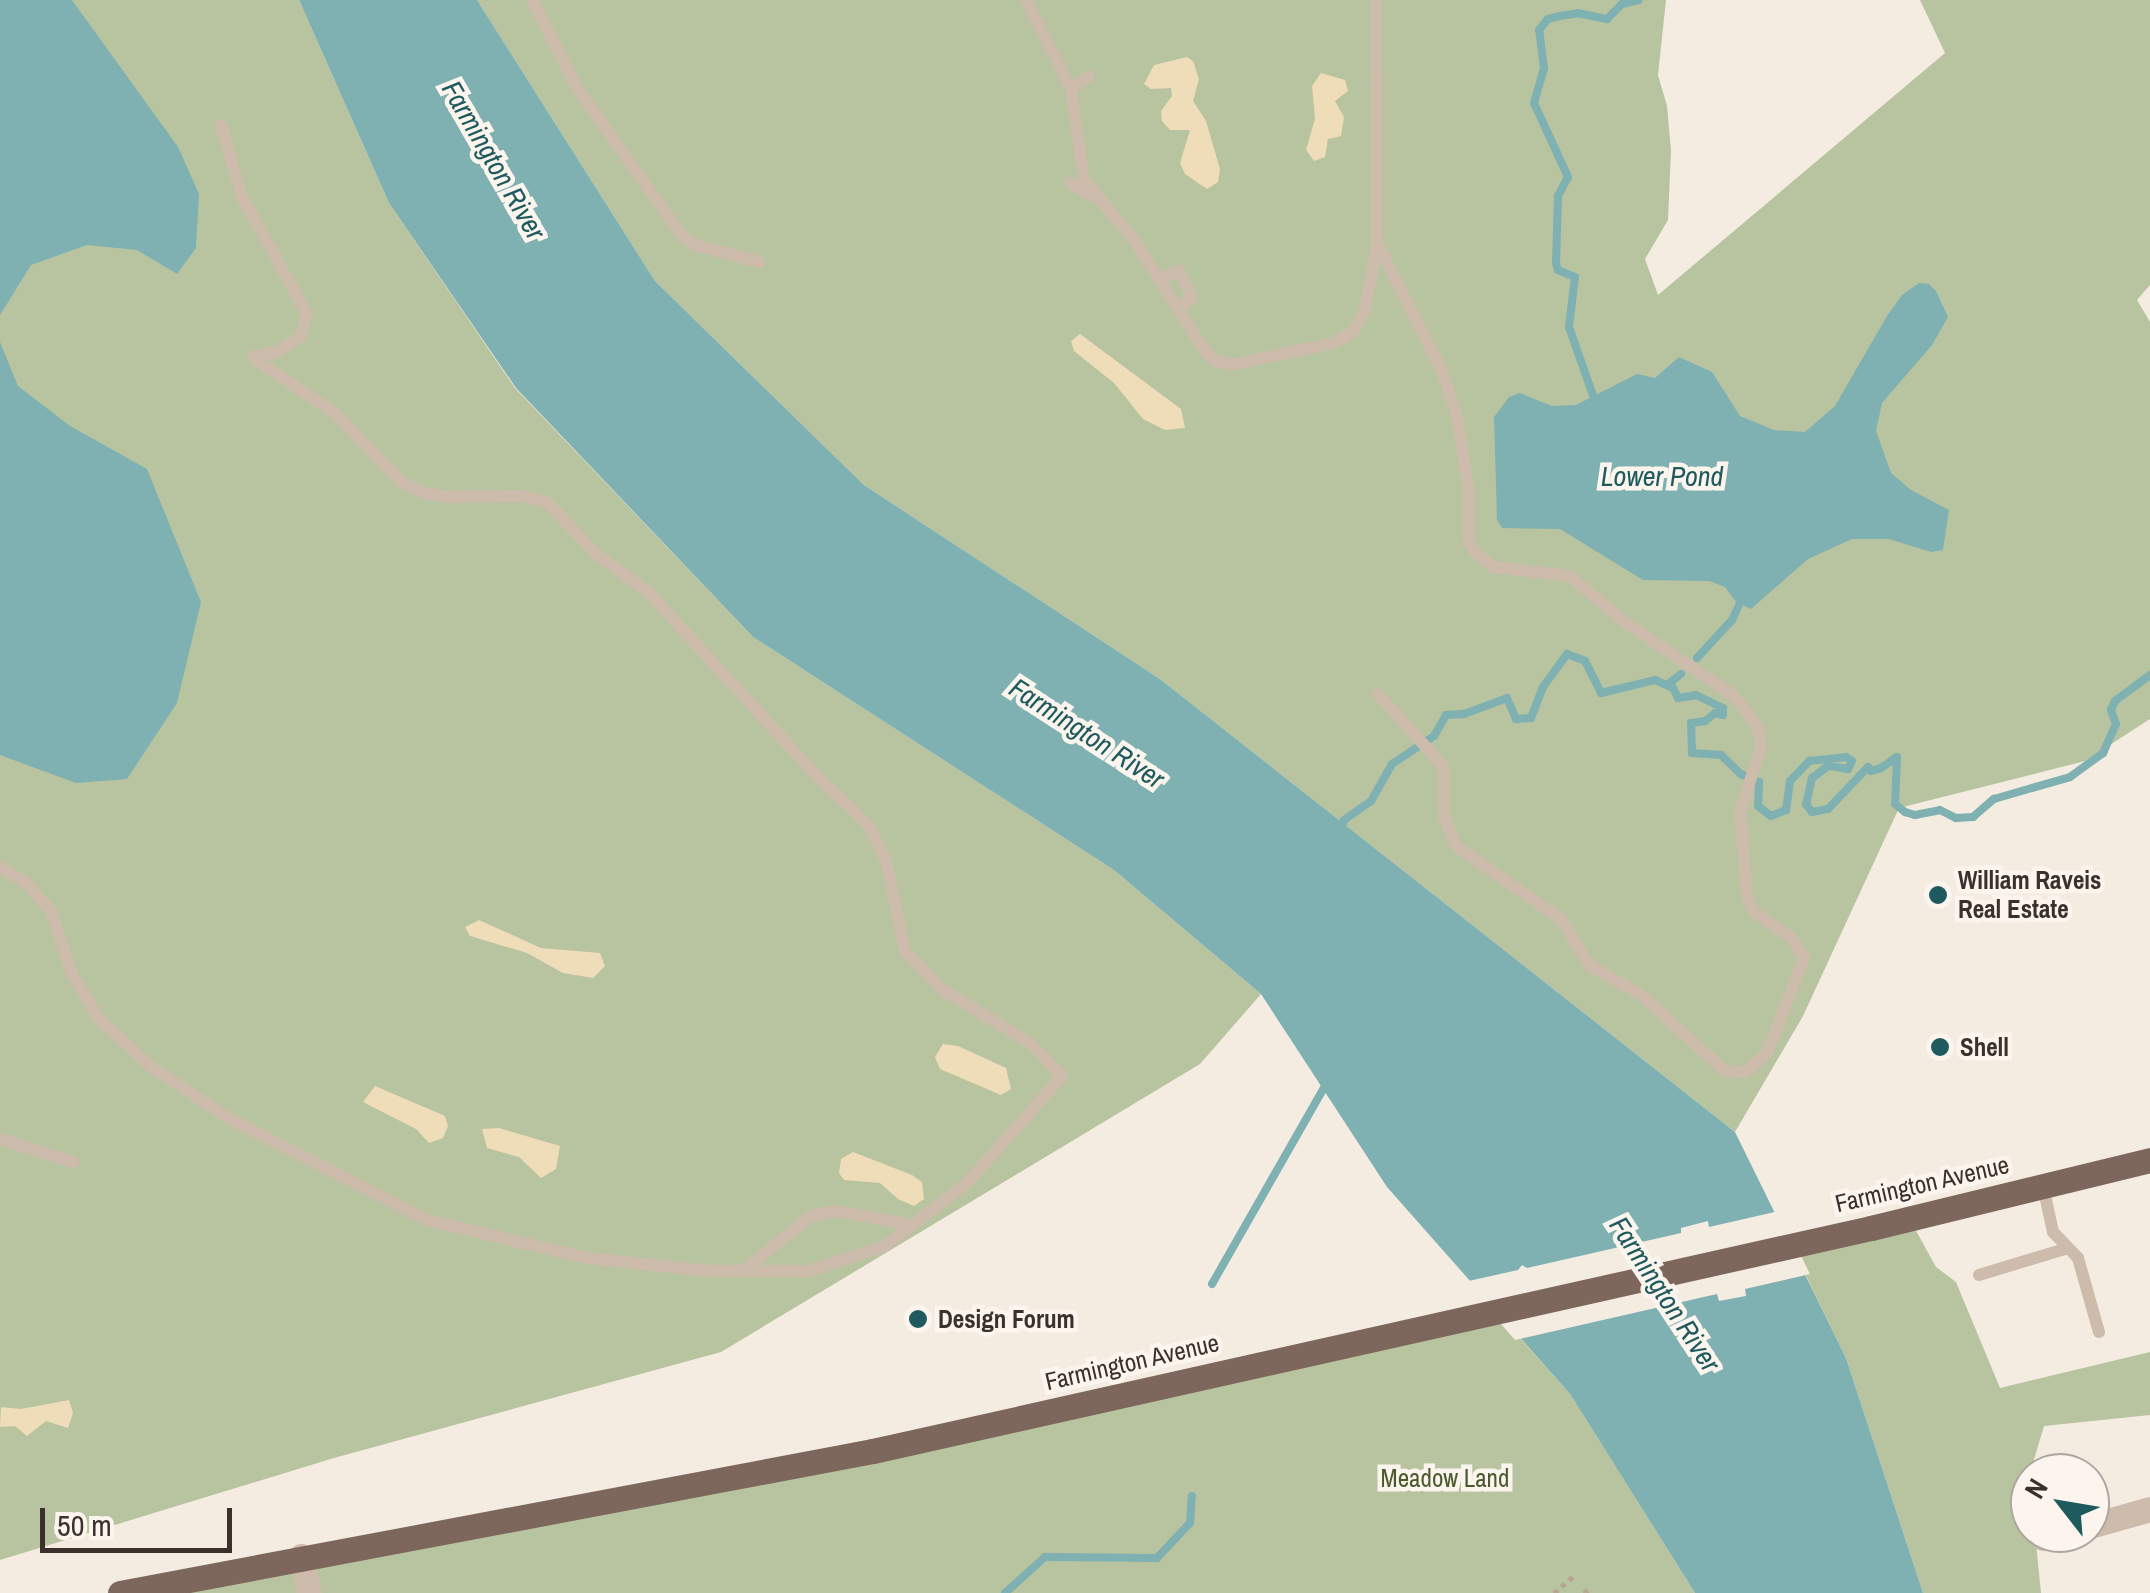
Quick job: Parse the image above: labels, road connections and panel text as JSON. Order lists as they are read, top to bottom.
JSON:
{
  "streets": {
    "main road": ["Farmington Avenue"]
  },
  "water": ["Farmington River", "Lower Pond"],
  "parks": ["Meadow Land"],
  "places": ["William Raveis Real Estate", "Shell", "Design Forum"],
  "scale_bar": "50 m",
  "north": "top left"
}
